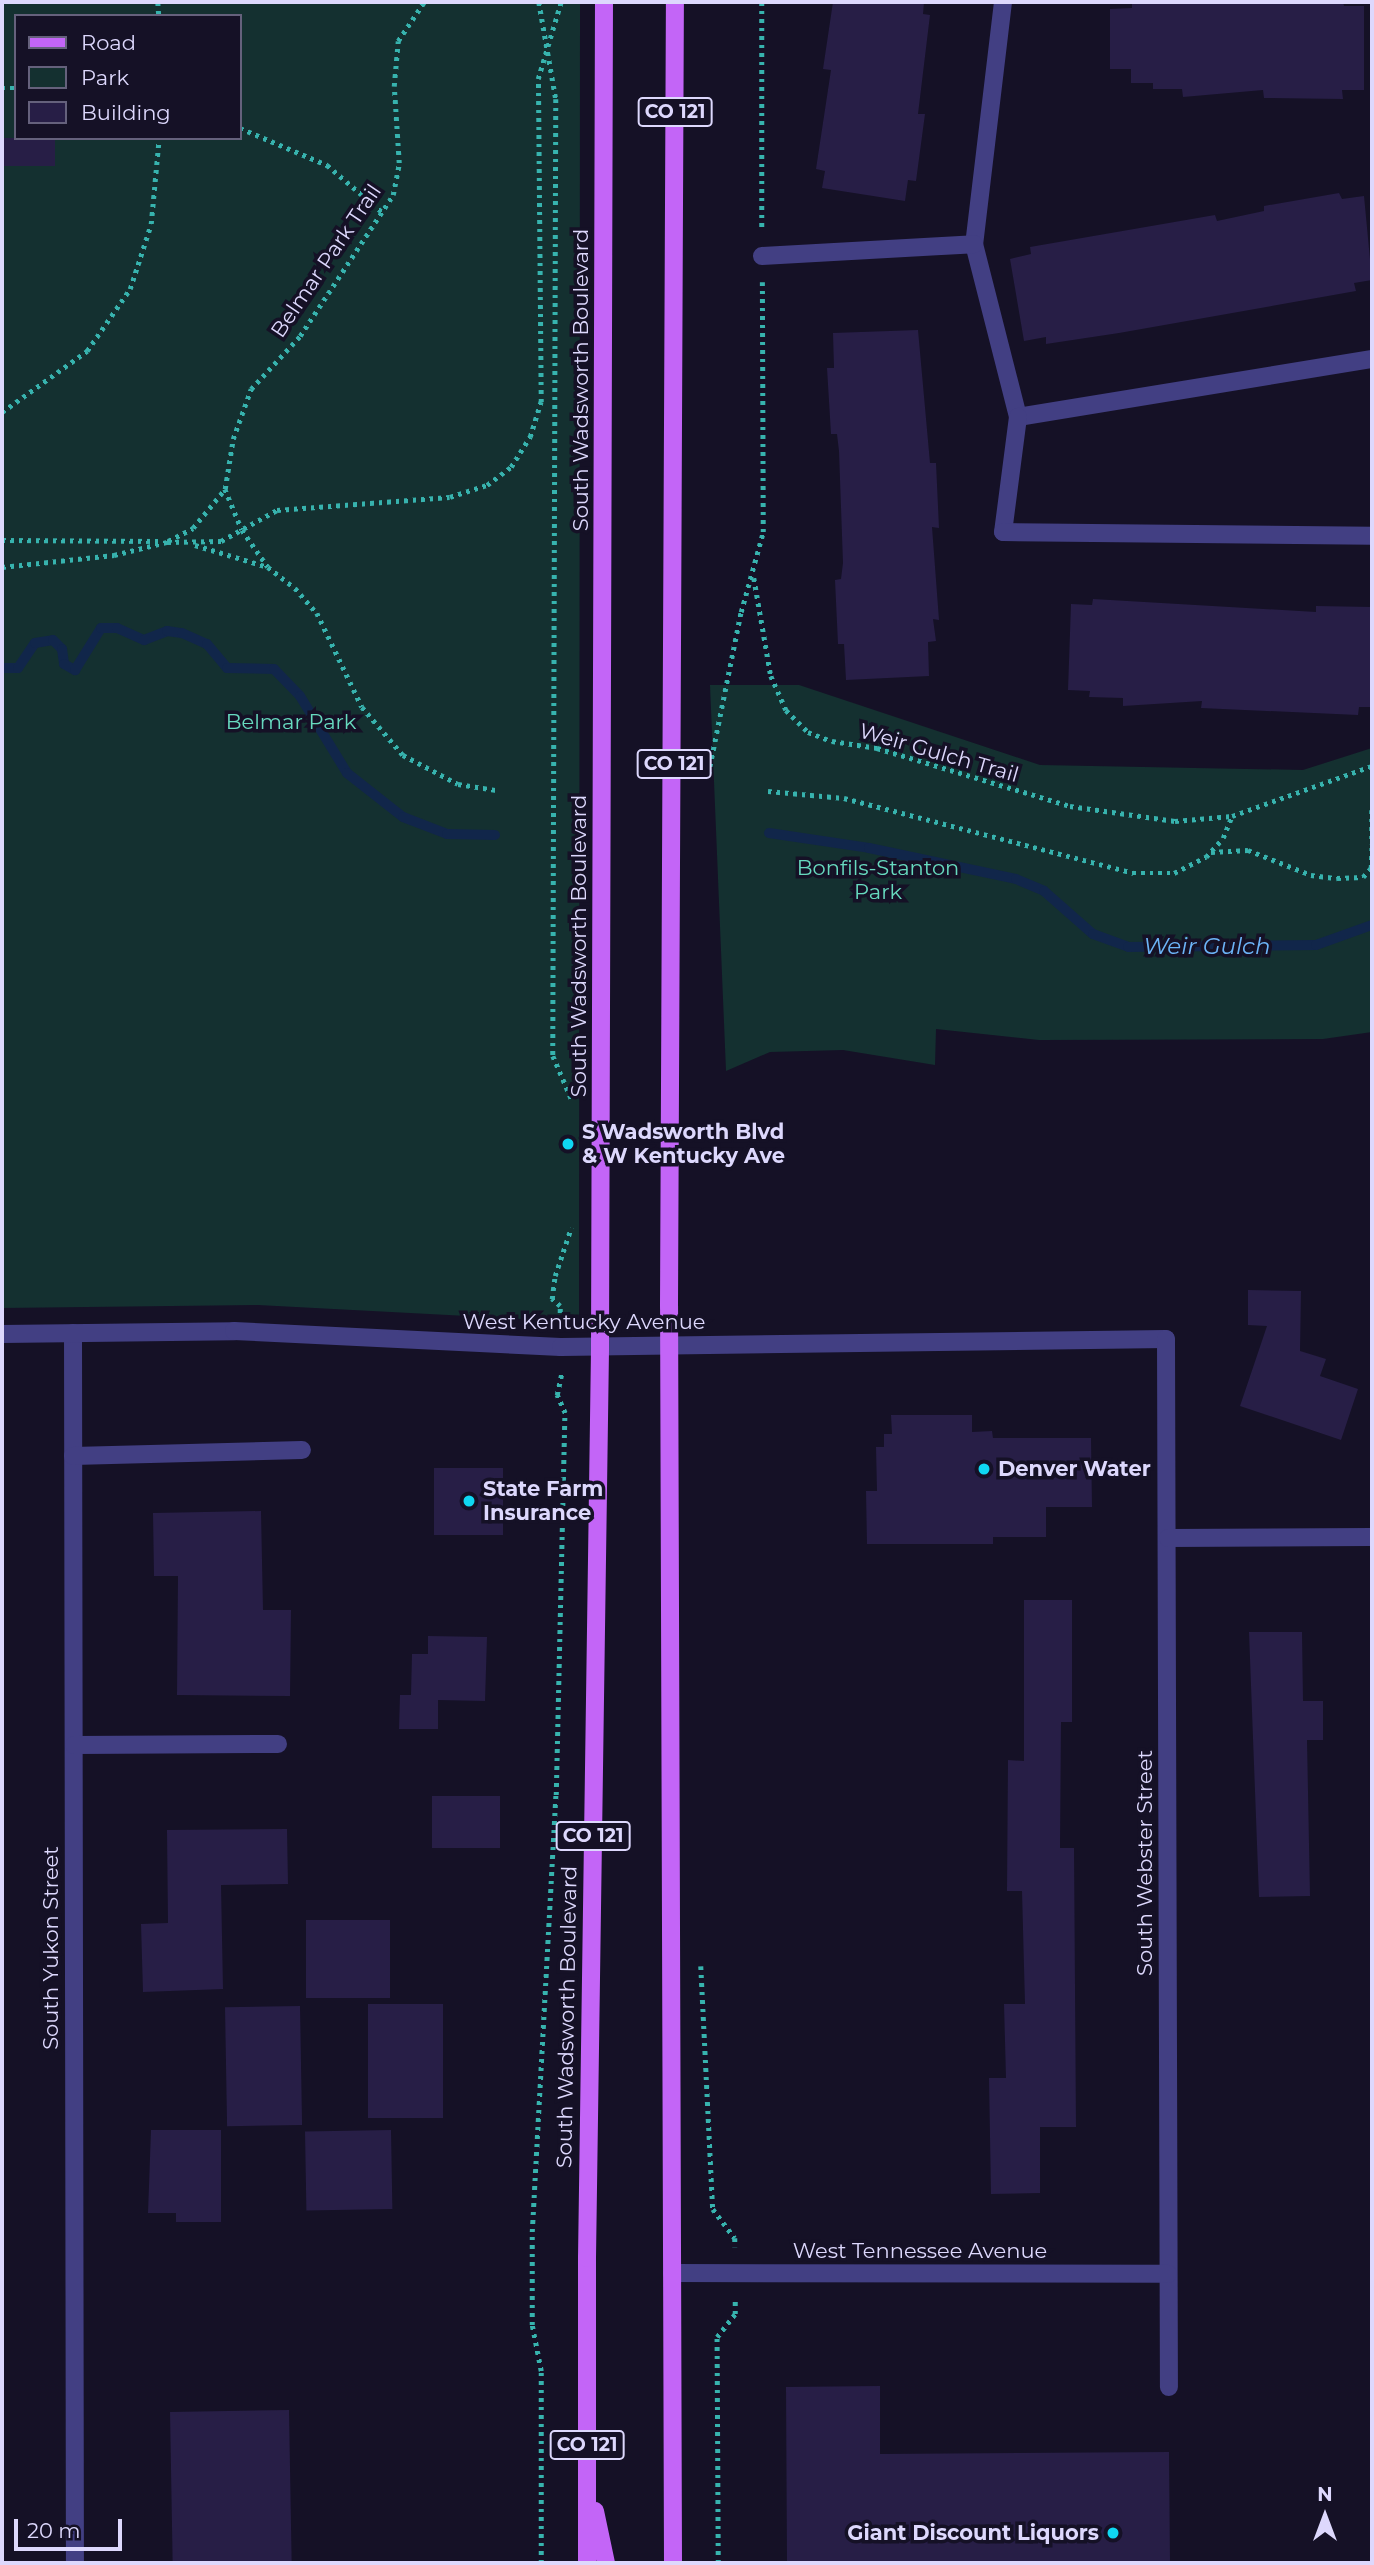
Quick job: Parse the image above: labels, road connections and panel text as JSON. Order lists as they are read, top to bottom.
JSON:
{
  "streets": {
    "main road": ["CO 121", "South Wadsworth Boulevard"],
    "street": [
      "West Kentucky Avenue",
      "South Webster Street",
      "South Yukon Street",
      "West Tennessee Avenue"
    ],
    "path": ["Belmar Park Trail", "Weir Gulch Trail"]
  },
  "crossings": [
    ["CO 121", "West Kentucky Avenue"],
    ["CO 121", "West Tennessee Avenue"],
    ["South Wadsworth Boulevard", "West Kentucky Avenue"],
    ["West Kentucky Avenue", "South Webster Street"],
    ["West Kentucky Avenue", "South Yukon Street"],
    ["South Webster Street", "West Tennessee Avenue"]
  ],
  "water": ["Weir Gulch"],
  "parks": ["Belmar Park", "Bonfils-Stanton Park"],
  "places": [
    "S Wadsworth Blvd & W Kentucky Ave",
    "Denver Water",
    "State Farm Insurance",
    "Giant Discount Liquors"
  ],
  "legend": ["Road", "Park", "Building"],
  "scale_bar": "20 m",
  "north": "top"
}
